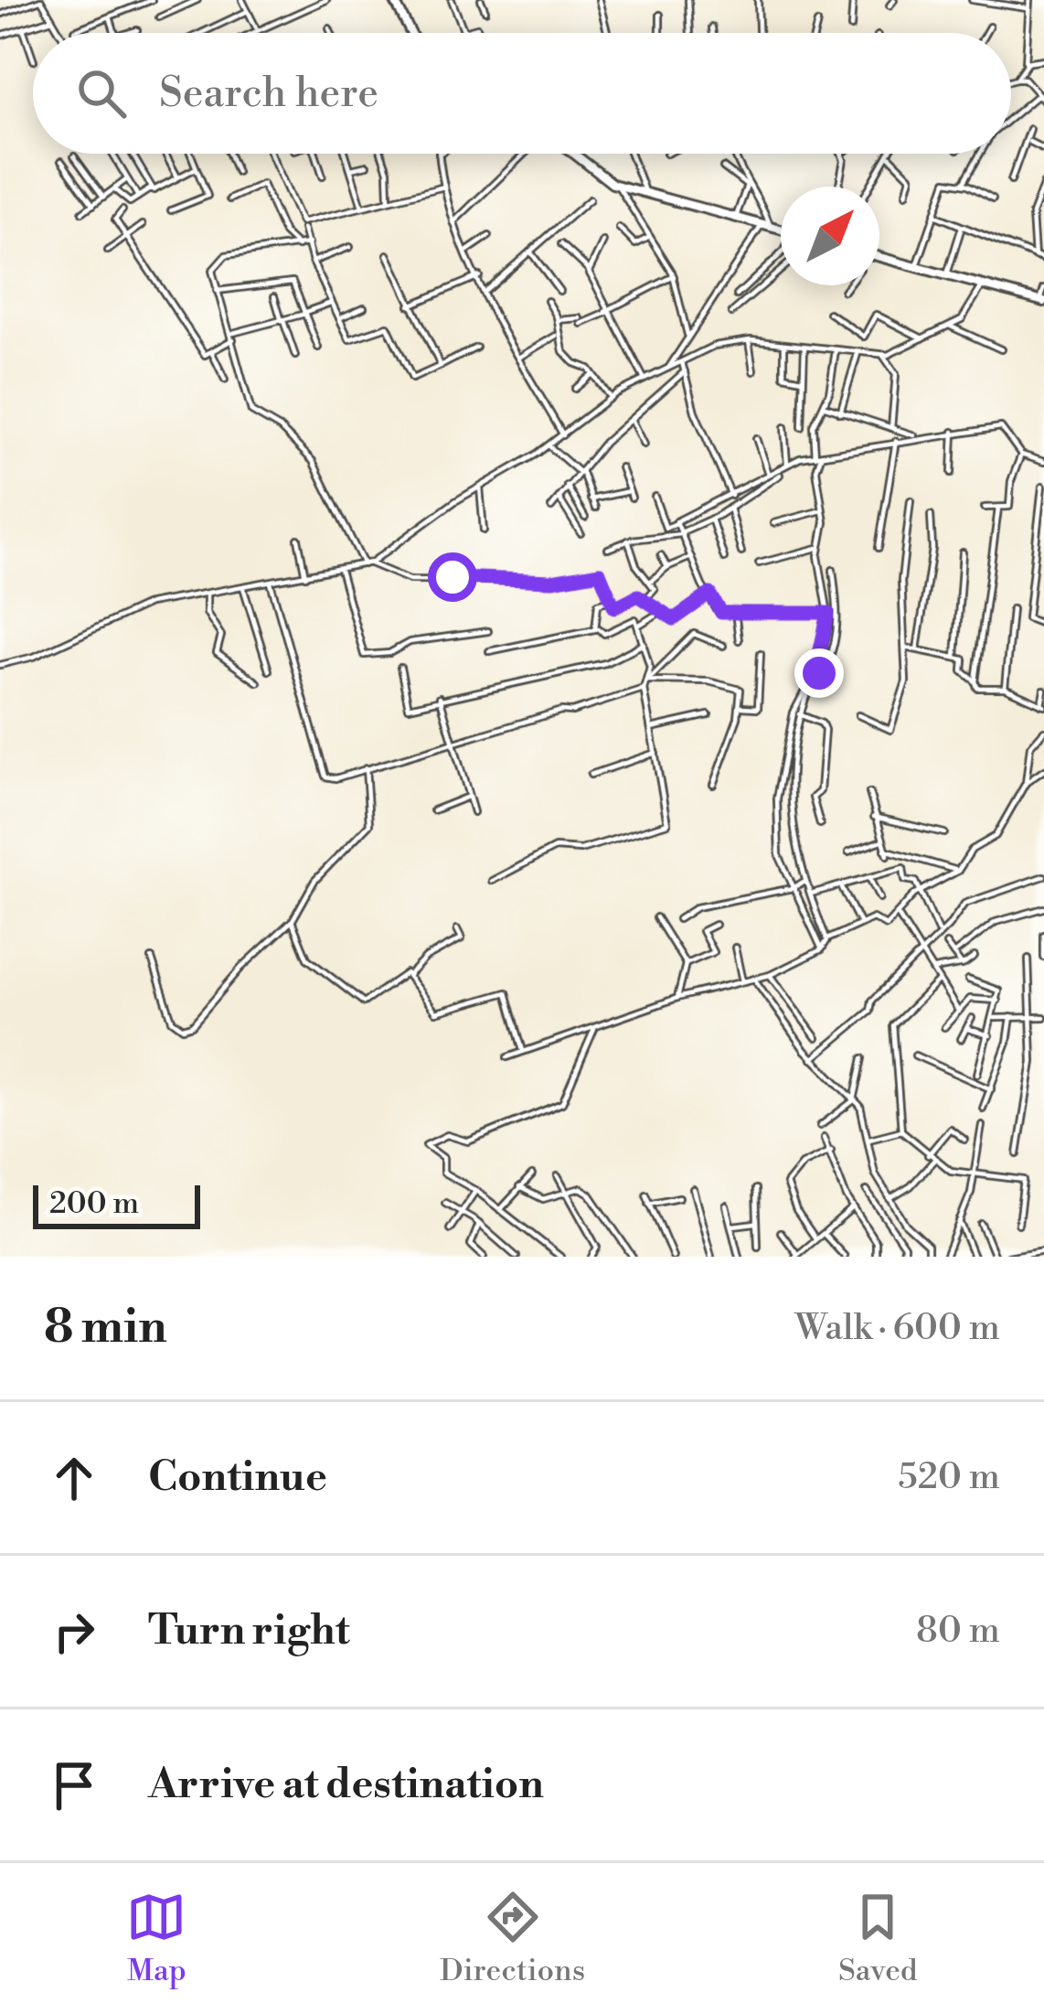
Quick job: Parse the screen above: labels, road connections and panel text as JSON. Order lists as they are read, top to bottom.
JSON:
{
  "scale_bar": "200 m",
  "north": "top right",
  "page": {
    "search": "Search here",
    "scale": "200 m",
    "heading": ["8 min", "Walk · 600 m"],
    "list": [
      ["Continue", "520 m"],
      ["Turn right", "80 m"],
      "Arrive at destination"
    ],
    "nav": ["Map", "Directions", "Saved"]
  }
}
